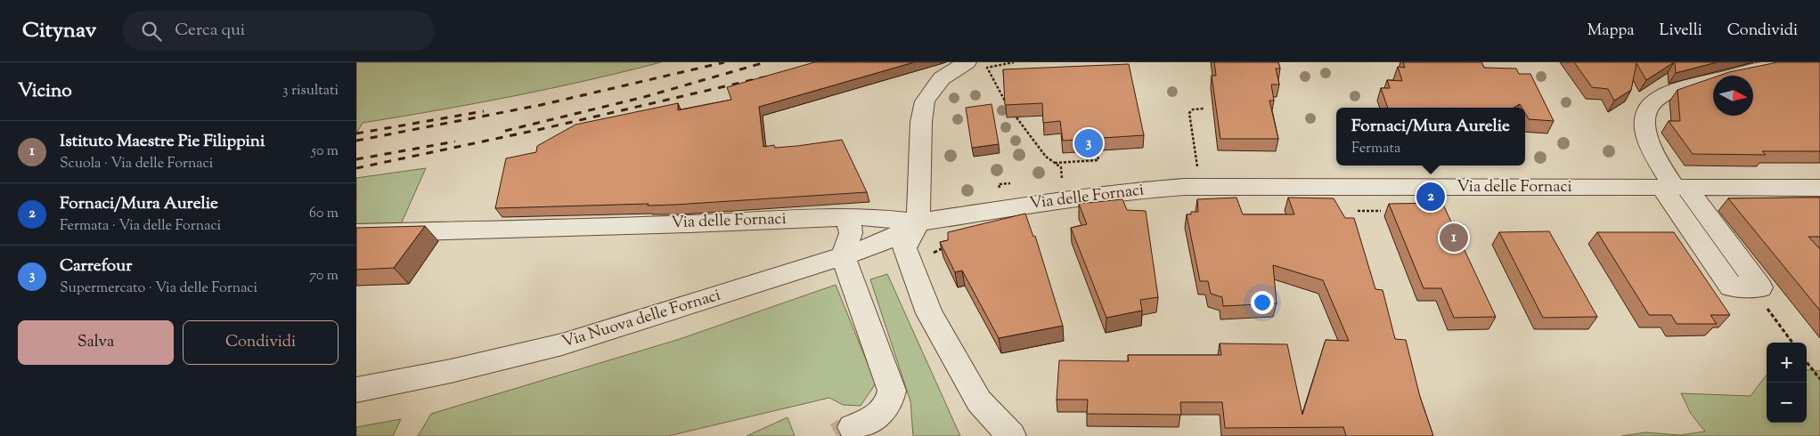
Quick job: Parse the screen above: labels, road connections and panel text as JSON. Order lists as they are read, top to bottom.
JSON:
{
  "streets": {
    "street": ["Via delle Fornaci", "Via Nuova delle Fornaci"]
  },
  "crossings": [
    ["Via delle Fornaci", "Via Nuova delle Fornaci"]
  ],
  "north": "right",
  "page": {
    "header": "Citynav",
    "search": "Cerca qui",
    "nav": ["Mappa", "Livelli", "Condividi"],
    "heading": ["Vicino", "3 risultati"],
    "popup": ["Fornaci/Mura Aurelie", "Fermata"],
    "list": [
      {
        "mark": "1",
        "name": "Istituto Maestre Pie Filippini",
        "note": "Scuola · Via delle Fornaci",
        "value": "50 m"
      },
      {
        "mark": "2",
        "name": "Fornaci/Mura Aurelie",
        "note": "Fermata · Via delle Fornaci",
        "value": "60 m"
      },
      {
        "mark": "3",
        "name": "Carrefour",
        "note": "Supermercato · Via delle Fornaci",
        "value": "70 m"
      }
    ],
    "pins": ["3", "2", "1"],
    "buttons": ["Salva", "Condividi"],
    "map_buttons": ["+", "−"]
  }
}
